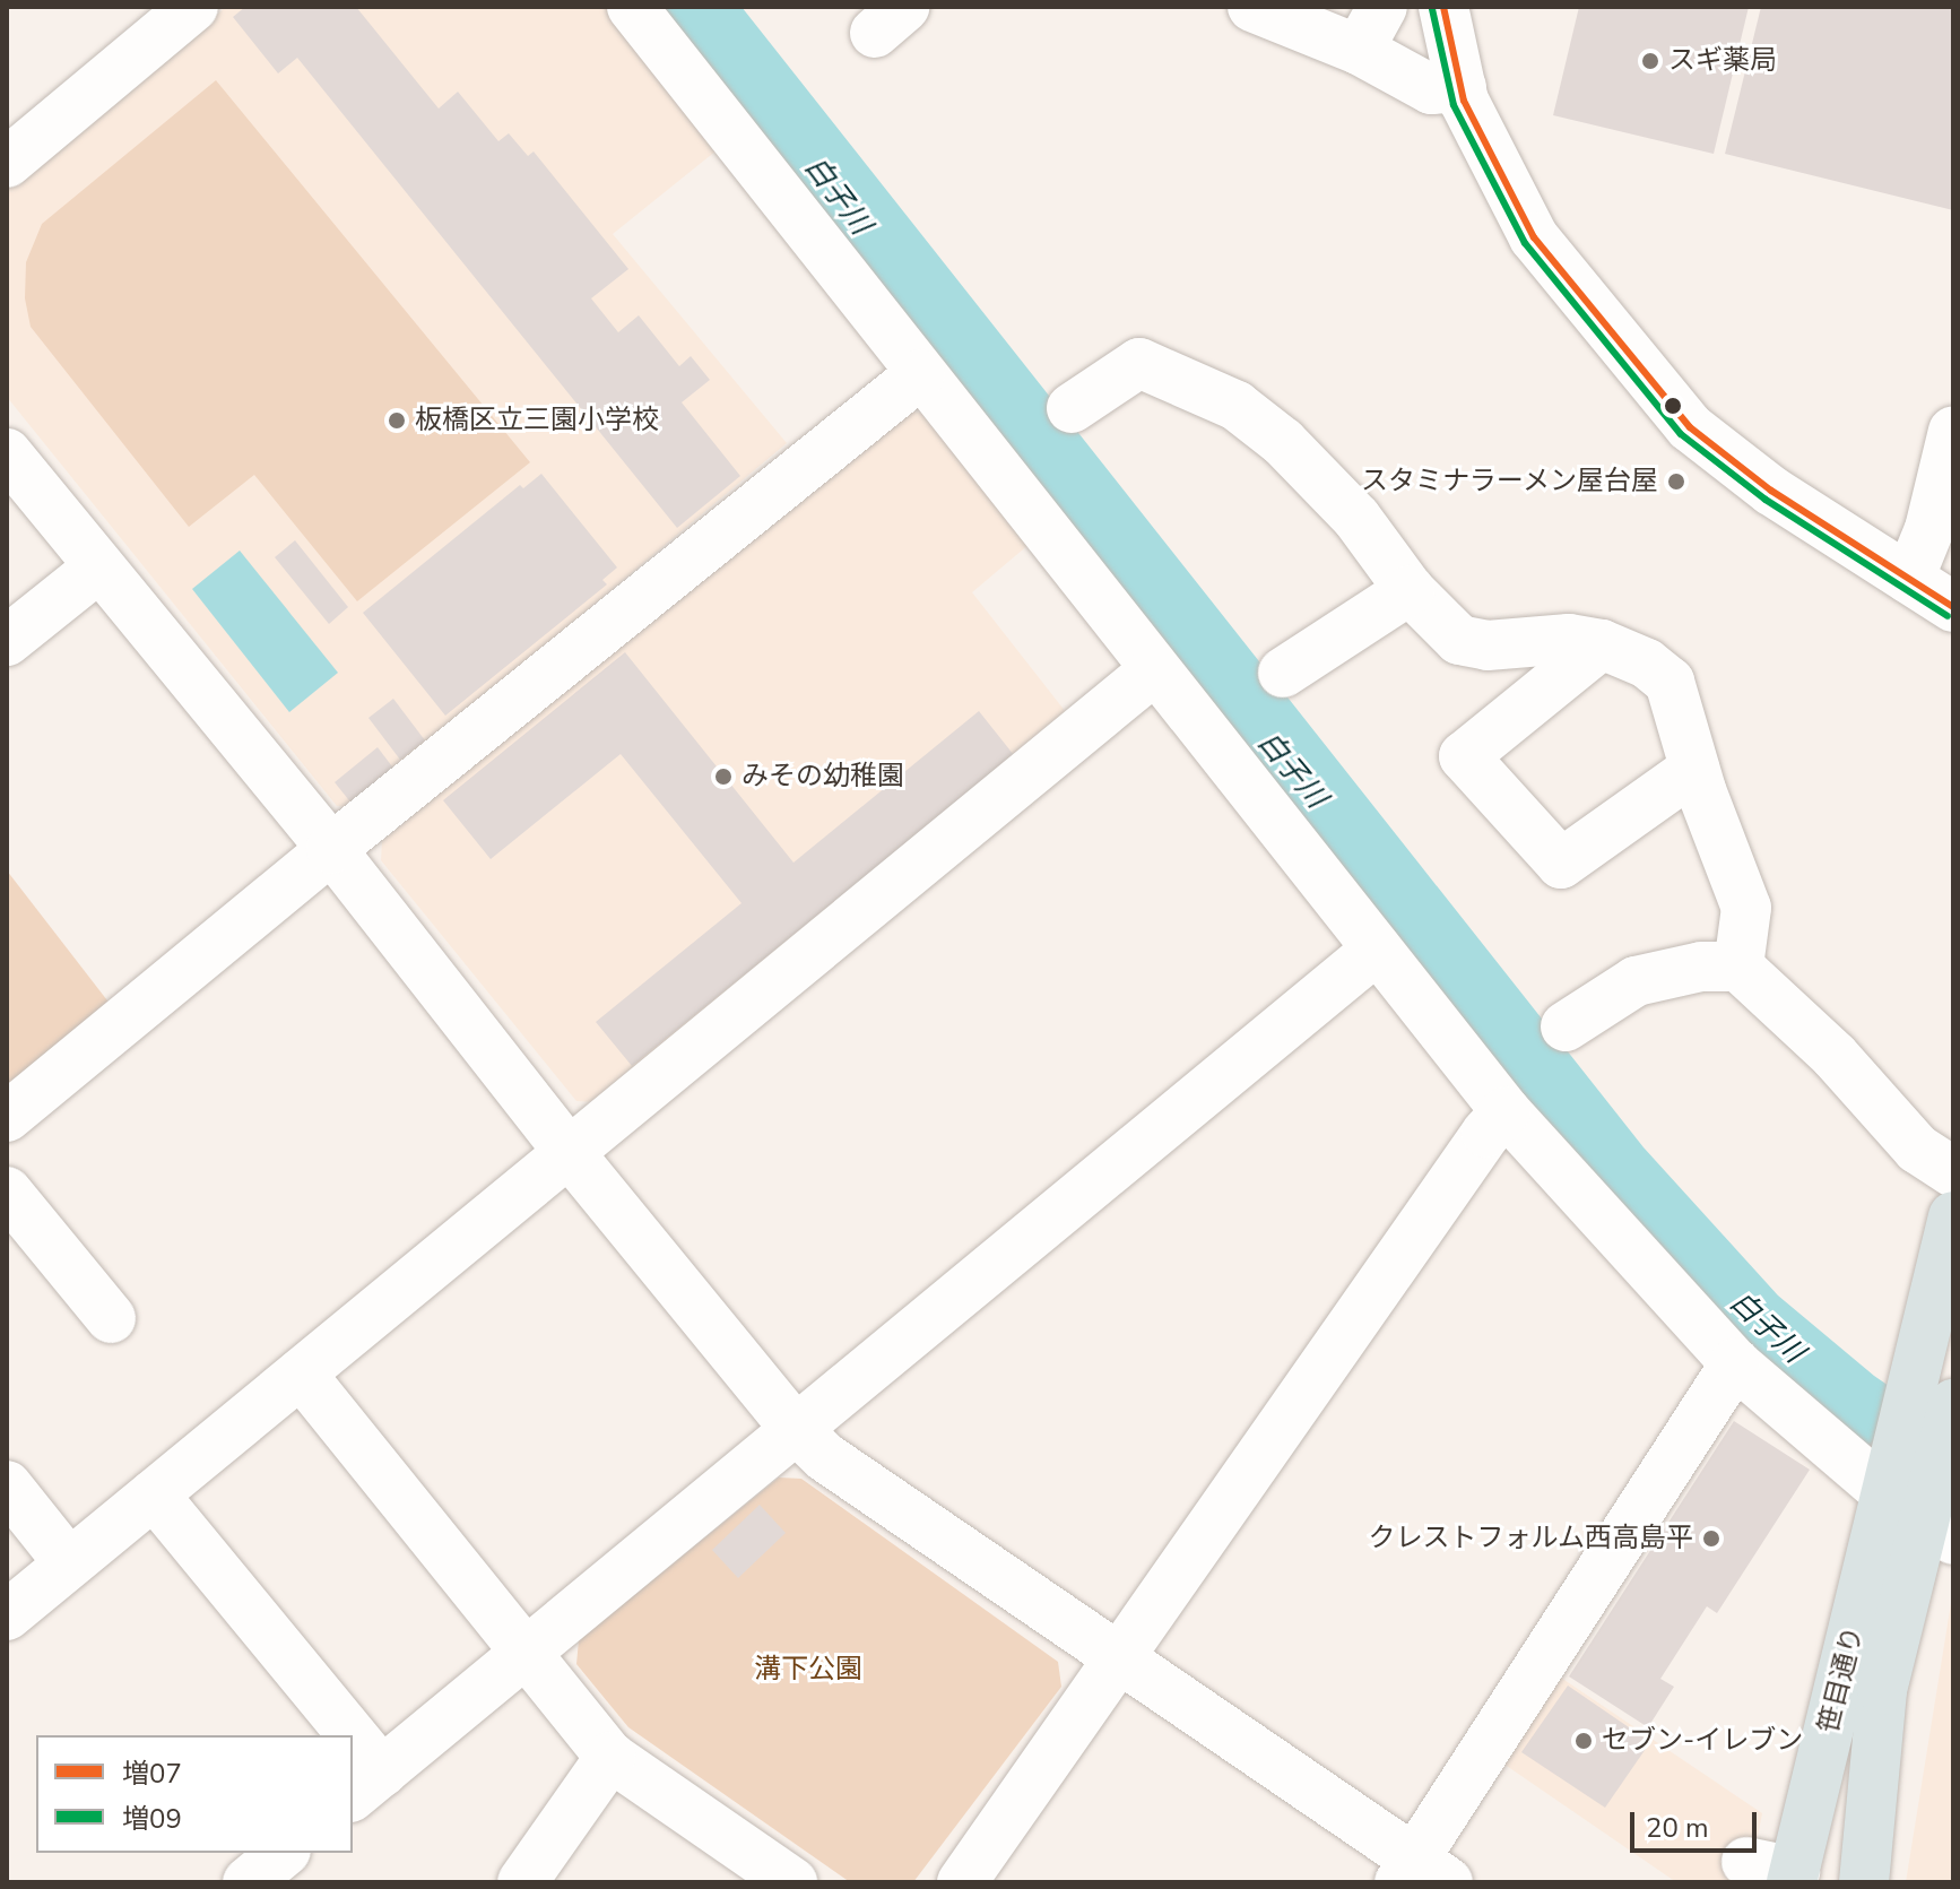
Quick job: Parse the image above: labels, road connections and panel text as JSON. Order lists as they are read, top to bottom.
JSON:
{
  "streets": {
    "main road": ["笹目通り"]
  },
  "water": ["白子川"],
  "parks": ["溝下公園"],
  "places": [
    "スギ薬局",
    "板橋区立三園小学校",
    "スタミナラーメン屋台屋",
    "みその幼稚園",
    "クレストフォルム西高島平",
    "セブン-イレブン"
  ],
  "lines": ["transit line 増07", "transit line 増09"],
  "legend": ["増07", "増09"],
  "scale_bar": "20 m"
}
